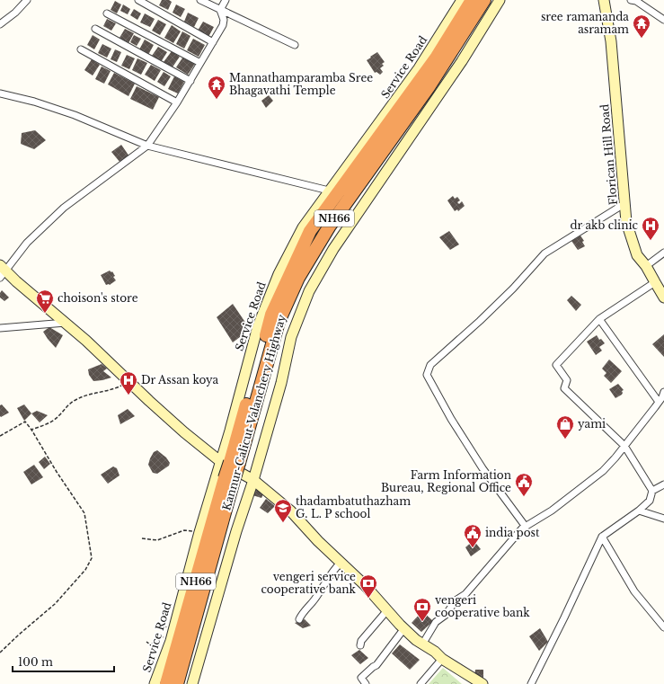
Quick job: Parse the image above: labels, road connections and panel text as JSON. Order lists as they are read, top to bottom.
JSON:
{
  "streets": {
    "highway": ["NH66", "Kannur-Calicut-Valanchery Highway"],
    "street": ["Service Road", "Florican Hill Road"]
  },
  "crossings": [
    ["Service Road", "NH66"],
    ["Service Road", "Kannur-Calicut-Valanchery Highway"],
    ["NH66", "Kannur-Calicut-Valanchery Highway"]
  ],
  "places": {
    "temple": ["sree ramananda asramam", "Mannathamparamba Sree Bhagavathi Temple"],
    "hospital": ["dr akb clinic", "Dr Assan koya"],
    "supermarket": ["choison's store"],
    "shop": ["yami"],
    "public building": ["Farm Information Bureau, Regional Office", "india post"],
    "school or university": ["thadambatuthazham G. L. P school"],
    "bank": ["vengeri service cooperative bank", "vengeri cooperative bank"]
  },
  "scale_bar": "100 m"
}
